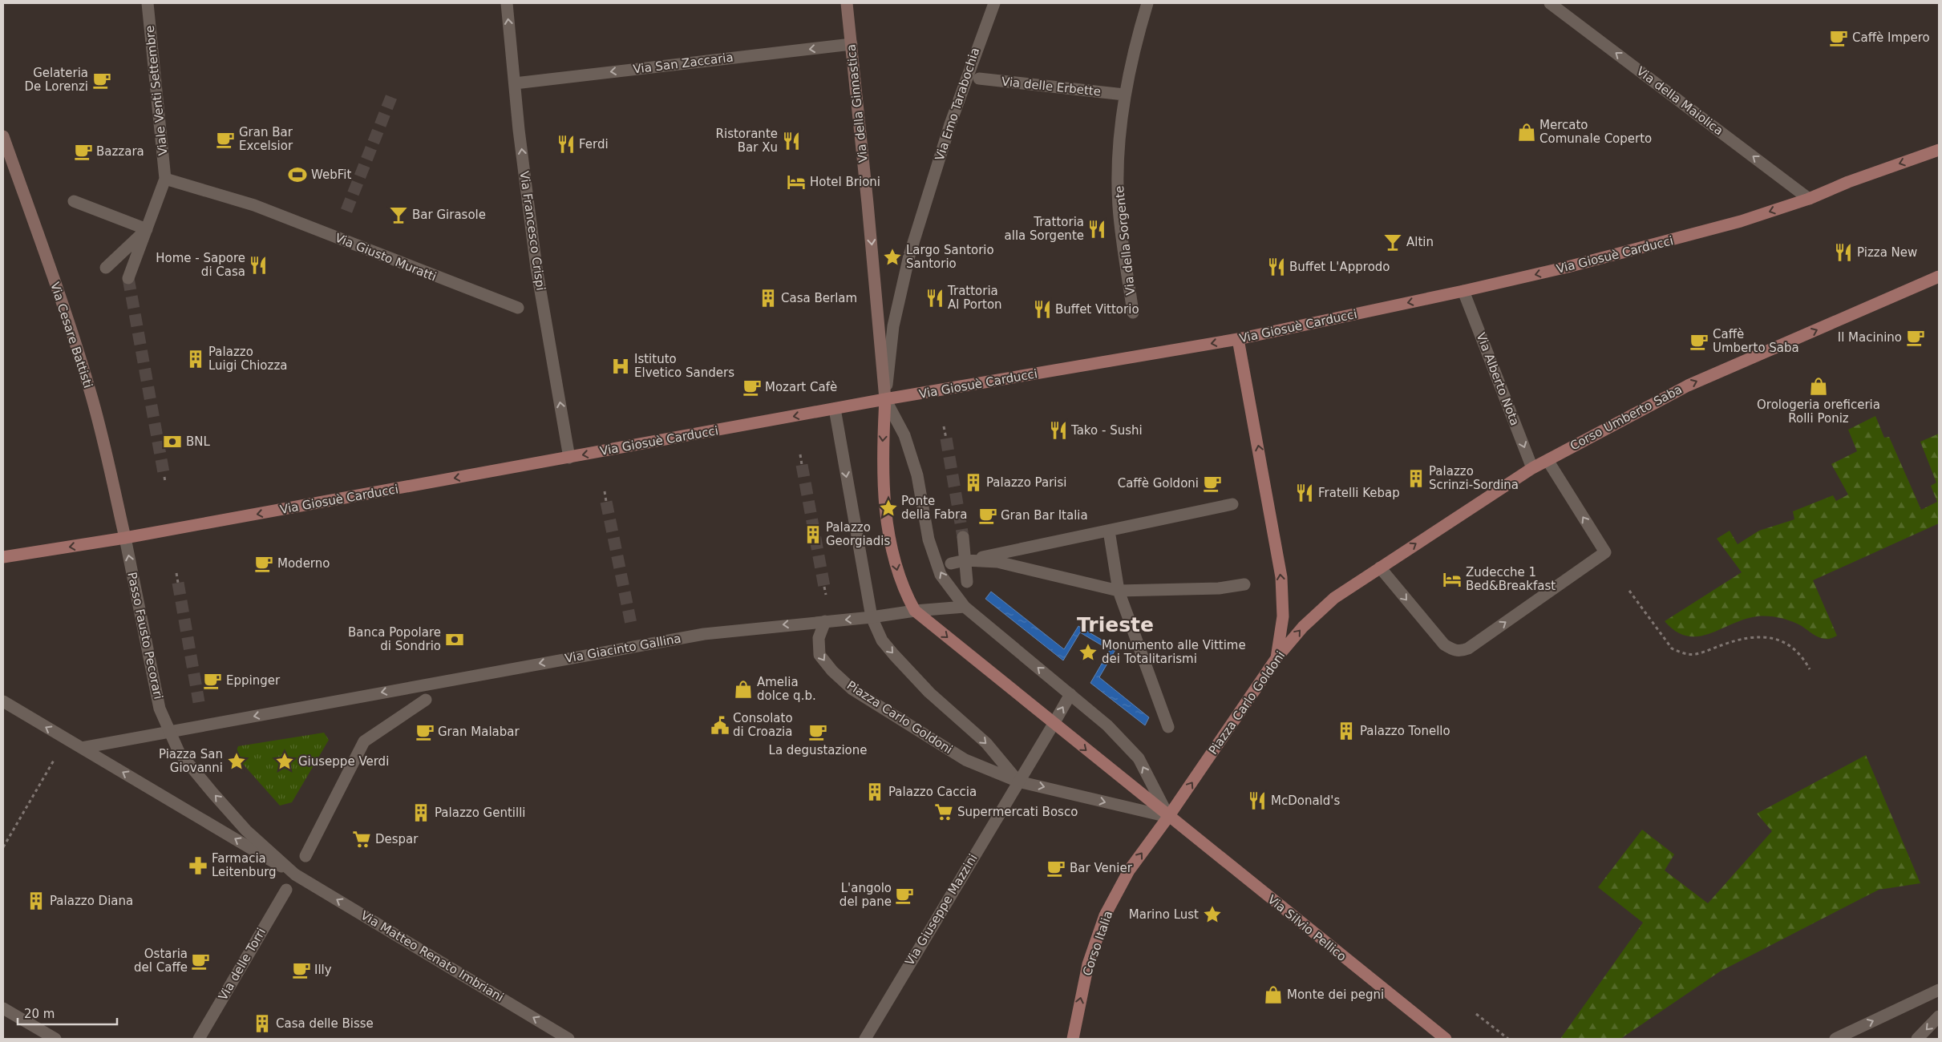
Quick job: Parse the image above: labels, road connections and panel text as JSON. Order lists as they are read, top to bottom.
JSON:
{
  "streets": {
    "main road": [
      "Via della Ginnastica",
      "Via Giosuè Carducci",
      "Via Cesare Battisti",
      "Corso Umberto Saba",
      "Piazza Carlo Goldoni",
      "Via Silvio Pellico",
      "Corso Italia"
    ],
    "street": [
      "Via San Zaccaria",
      "Via delle Erbette",
      "Viale Venti Settembre",
      "Via della Maiolica",
      "Via Emo Tarabochia",
      "Via Francesco Crispi",
      "Via della Sorgente",
      "Via Giusto Muratti",
      "Via Alberto Nota",
      "Passo Fausto Pecorari",
      "Via Giacinto Gallina",
      "Via Giuseppe Mazzini",
      "Via Matteo Renato Imbriani",
      "Via delle Torri"
    ]
  },
  "crossings": [
    ["Via San Zaccaria", "Via della Ginnastica"],
    ["Via San Zaccaria", "Via Francesco Crispi"],
    ["Via delle Erbette", "Via della Sorgente"],
    ["Viale Venti Settembre", "Via Giusto Muratti"],
    ["Via della Maiolica", "Via Giosuè Carducci"],
    ["Via della Ginnastica", "Via Emo Tarabochia"],
    ["Via della Ginnastica", "Via Giosuè Carducci"],
    ["Via Emo Tarabochia", "Via Giosuè Carducci"],
    ["Via Francesco Crispi", "Via Giosuè Carducci"],
    ["Via Giosuè Carducci", "Via Cesare Battisti"],
    ["Via Giosuè Carducci", "Via Alberto Nota"],
    ["Via Giosuè Carducci", "Passo Fausto Pecorari"],
    ["Via Cesare Battisti", "Passo Fausto Pecorari"],
    ["Via Alberto Nota", "Corso Umberto Saba"],
    ["Corso Umberto Saba", "Piazza Carlo Goldoni"],
    ["Passo Fausto Pecorari", "Via Giacinto Gallina"],
    ["Via Giacinto Gallina", "Piazza Carlo Goldoni"],
    ["Piazza Carlo Goldoni", "Via Giuseppe Mazzini"],
    ["Piazza Carlo Goldoni", "Via Silvio Pellico"],
    ["Piazza Carlo Goldoni", "Corso Italia"],
    ["Via Silvio Pellico", "Corso Italia"]
  ],
  "one_way": [
    "Via San Zaccaria",
    "Via della Maiolica",
    "Via della Ginnastica",
    "Via Francesco Crispi",
    "Via Giosuè Carducci",
    "Via Alberto Nota",
    "Corso Umberto Saba",
    "Passo Fausto Pecorari",
    "Via Giacinto Gallina",
    "Corso Italia",
    "Via Matteo Renato Imbriani"
  ],
  "districts": ["Trieste"],
  "places": {
    "cafe": [
      "Caffè Impero",
      "Gelateria De Lorenzi",
      "Gran Bar Excelsior",
      "Bazzara",
      "Il Macinino",
      "Caffè Umberto Saba",
      "Mozart Cafè",
      "Caffè Goldoni",
      "Gran Bar Italia",
      "Moderno",
      "Eppinger",
      "Gran Malabar",
      "La degustazione",
      "Bar Venier",
      "L'angolo del pane",
      "Ostaria del Caffe",
      "Illy"
    ],
    "shop": [
      "Mercato Comunale Coperto",
      "Orologeria oreficeria Rolli Poniz",
      "Amelia dolce q.b.",
      "Monte dei pegni"
    ],
    "restaurant": [
      "Ristorante Bar Xu",
      "Ferdi",
      "Trattoria alla Sorgente",
      "Pizza New",
      "Home - Sapore di Casa",
      "Buffet L'Approdo",
      "Trattoria Al Porton",
      "Buffet Vittorio",
      "Tako - Sushi",
      "Fratelli Kebap",
      "McDonald's"
    ],
    "sports": ["WebFit"],
    "hotel": ["Hotel Brioni", "Zudecche 1 Bed&Breakfast"],
    "bar": ["Bar Girasole", "Altin"],
    "place": [
      "Largo Santorio Santorio",
      "Ponte della Fabra",
      "Monumento alle Vittime dei Totalitarismi",
      "Piazza San Giovanni",
      "Giuseppe Verdi",
      "Marino Lust"
    ],
    "building": [
      "Casa Berlam",
      "Palazzo Luigi Chiozza",
      "Palazzo Scrinzi-Sordina",
      "Palazzo Parisi",
      "Palazzo Georgiadis",
      "Palazzo Tonello",
      "Palazzo Caccia",
      "Palazzo Gentilli",
      "Palazzo Diana",
      "Casa delle Bisse"
    ],
    "hospital": ["Istituto Elvetico Sanders"],
    "bank": ["BNL", "Banca Popolare di Sondrio"],
    "public building": ["Consolato di Croazia"],
    "supermarket": ["Supermercati Bosco", "Despar"],
    "pharmacy": ["Farmacia Leitenburg"]
  },
  "scale_bar": "20 m"
}
